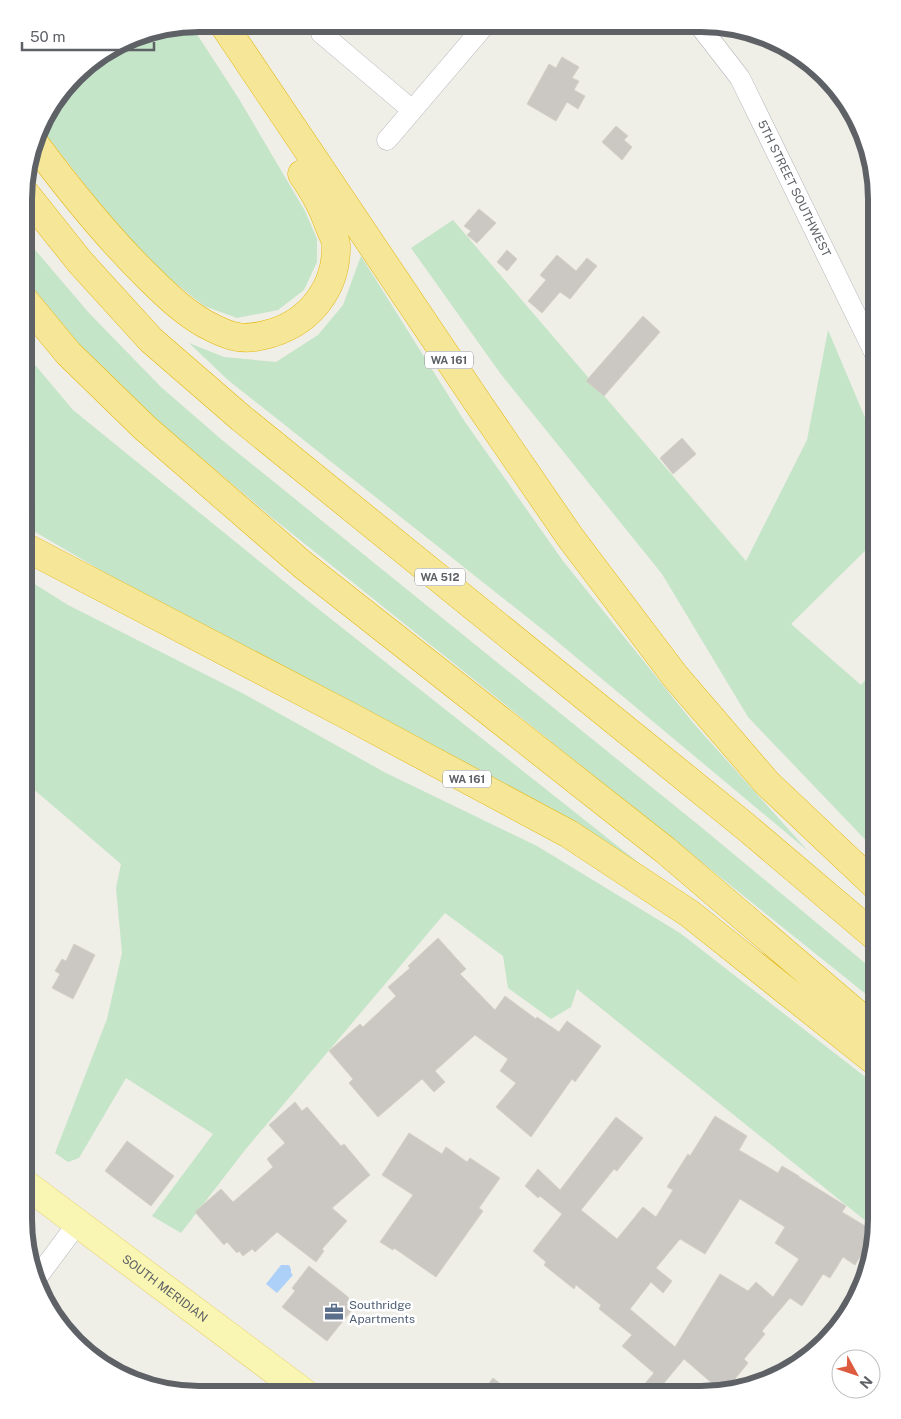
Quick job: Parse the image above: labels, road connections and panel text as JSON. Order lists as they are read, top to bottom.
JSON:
{
  "streets": {
    "highway": ["WA 161", "WA 512"],
    "main road": ["SOUTH MERIDIAN"],
    "street": ["5TH STREET SOUTHWEST"]
  },
  "places": {
    "office": ["Southridge Apartments"]
  },
  "scale_bar": "50 m",
  "north": "bottom right"
}
